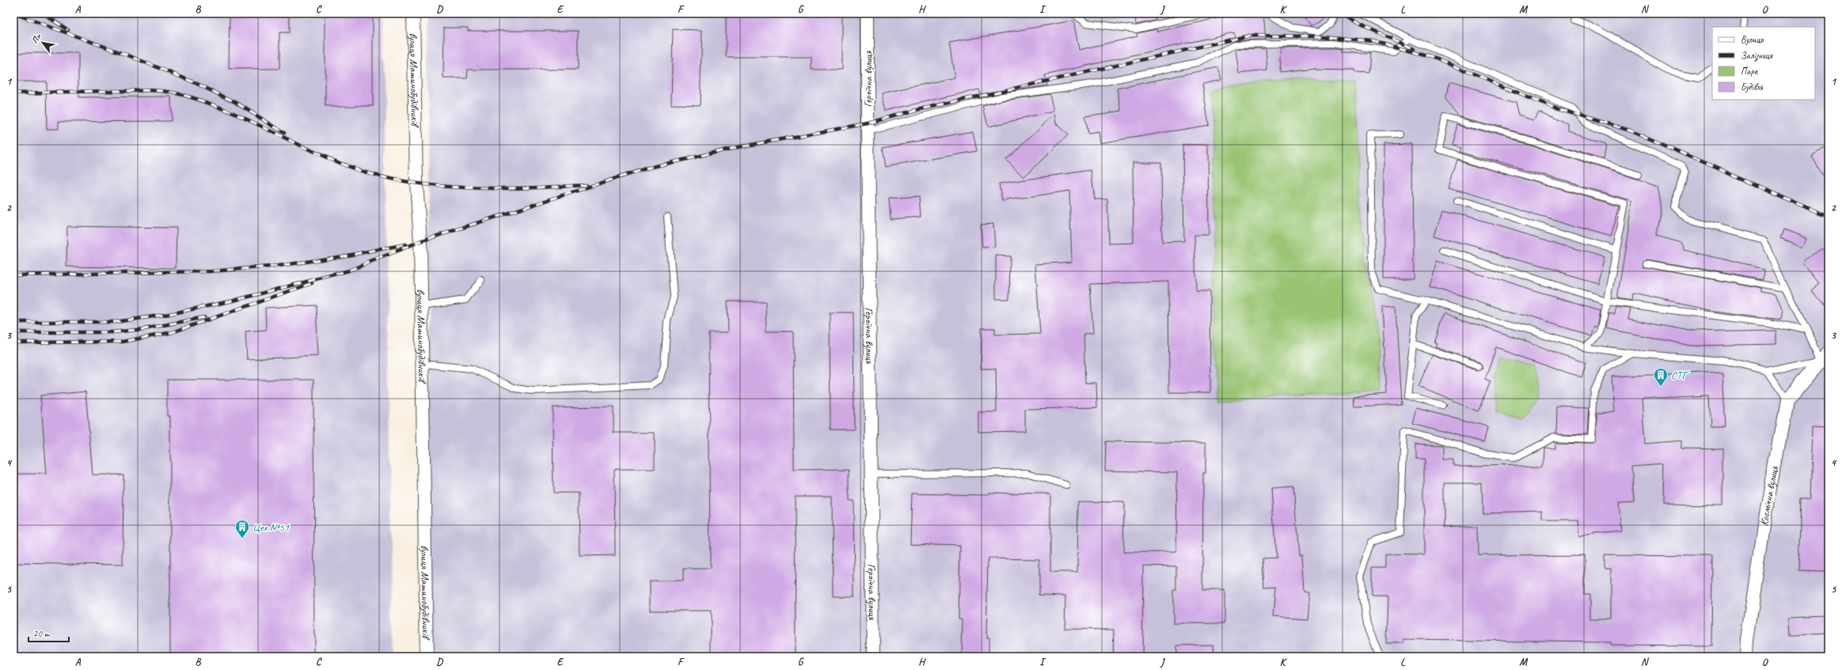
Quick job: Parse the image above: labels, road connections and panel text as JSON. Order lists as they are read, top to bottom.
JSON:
{
  "streets": {
    "street": ["вулиця Машинобудівників", "Героїчна вулиця", "Космічна вулиця"]
  },
  "places": {
    "building": ["СТГ", "Цех №51"]
  },
  "legend": [
    "Вулиця",
    "Залізниця",
    "Парк",
    "Будівля"
  ],
  "scale_bar": "20 m",
  "north": "top left",
  "grid": {
    "columns": [
      "A",
      "B",
      "C",
      "D",
      "E",
      "F",
      "G",
      "H",
      "I",
      "J",
      "K",
      "L",
      "M",
      "N",
      "O"
    ],
    "rows": [
      "1",
      "2",
      "3",
      "4",
      "5"
    ]
  }
}
